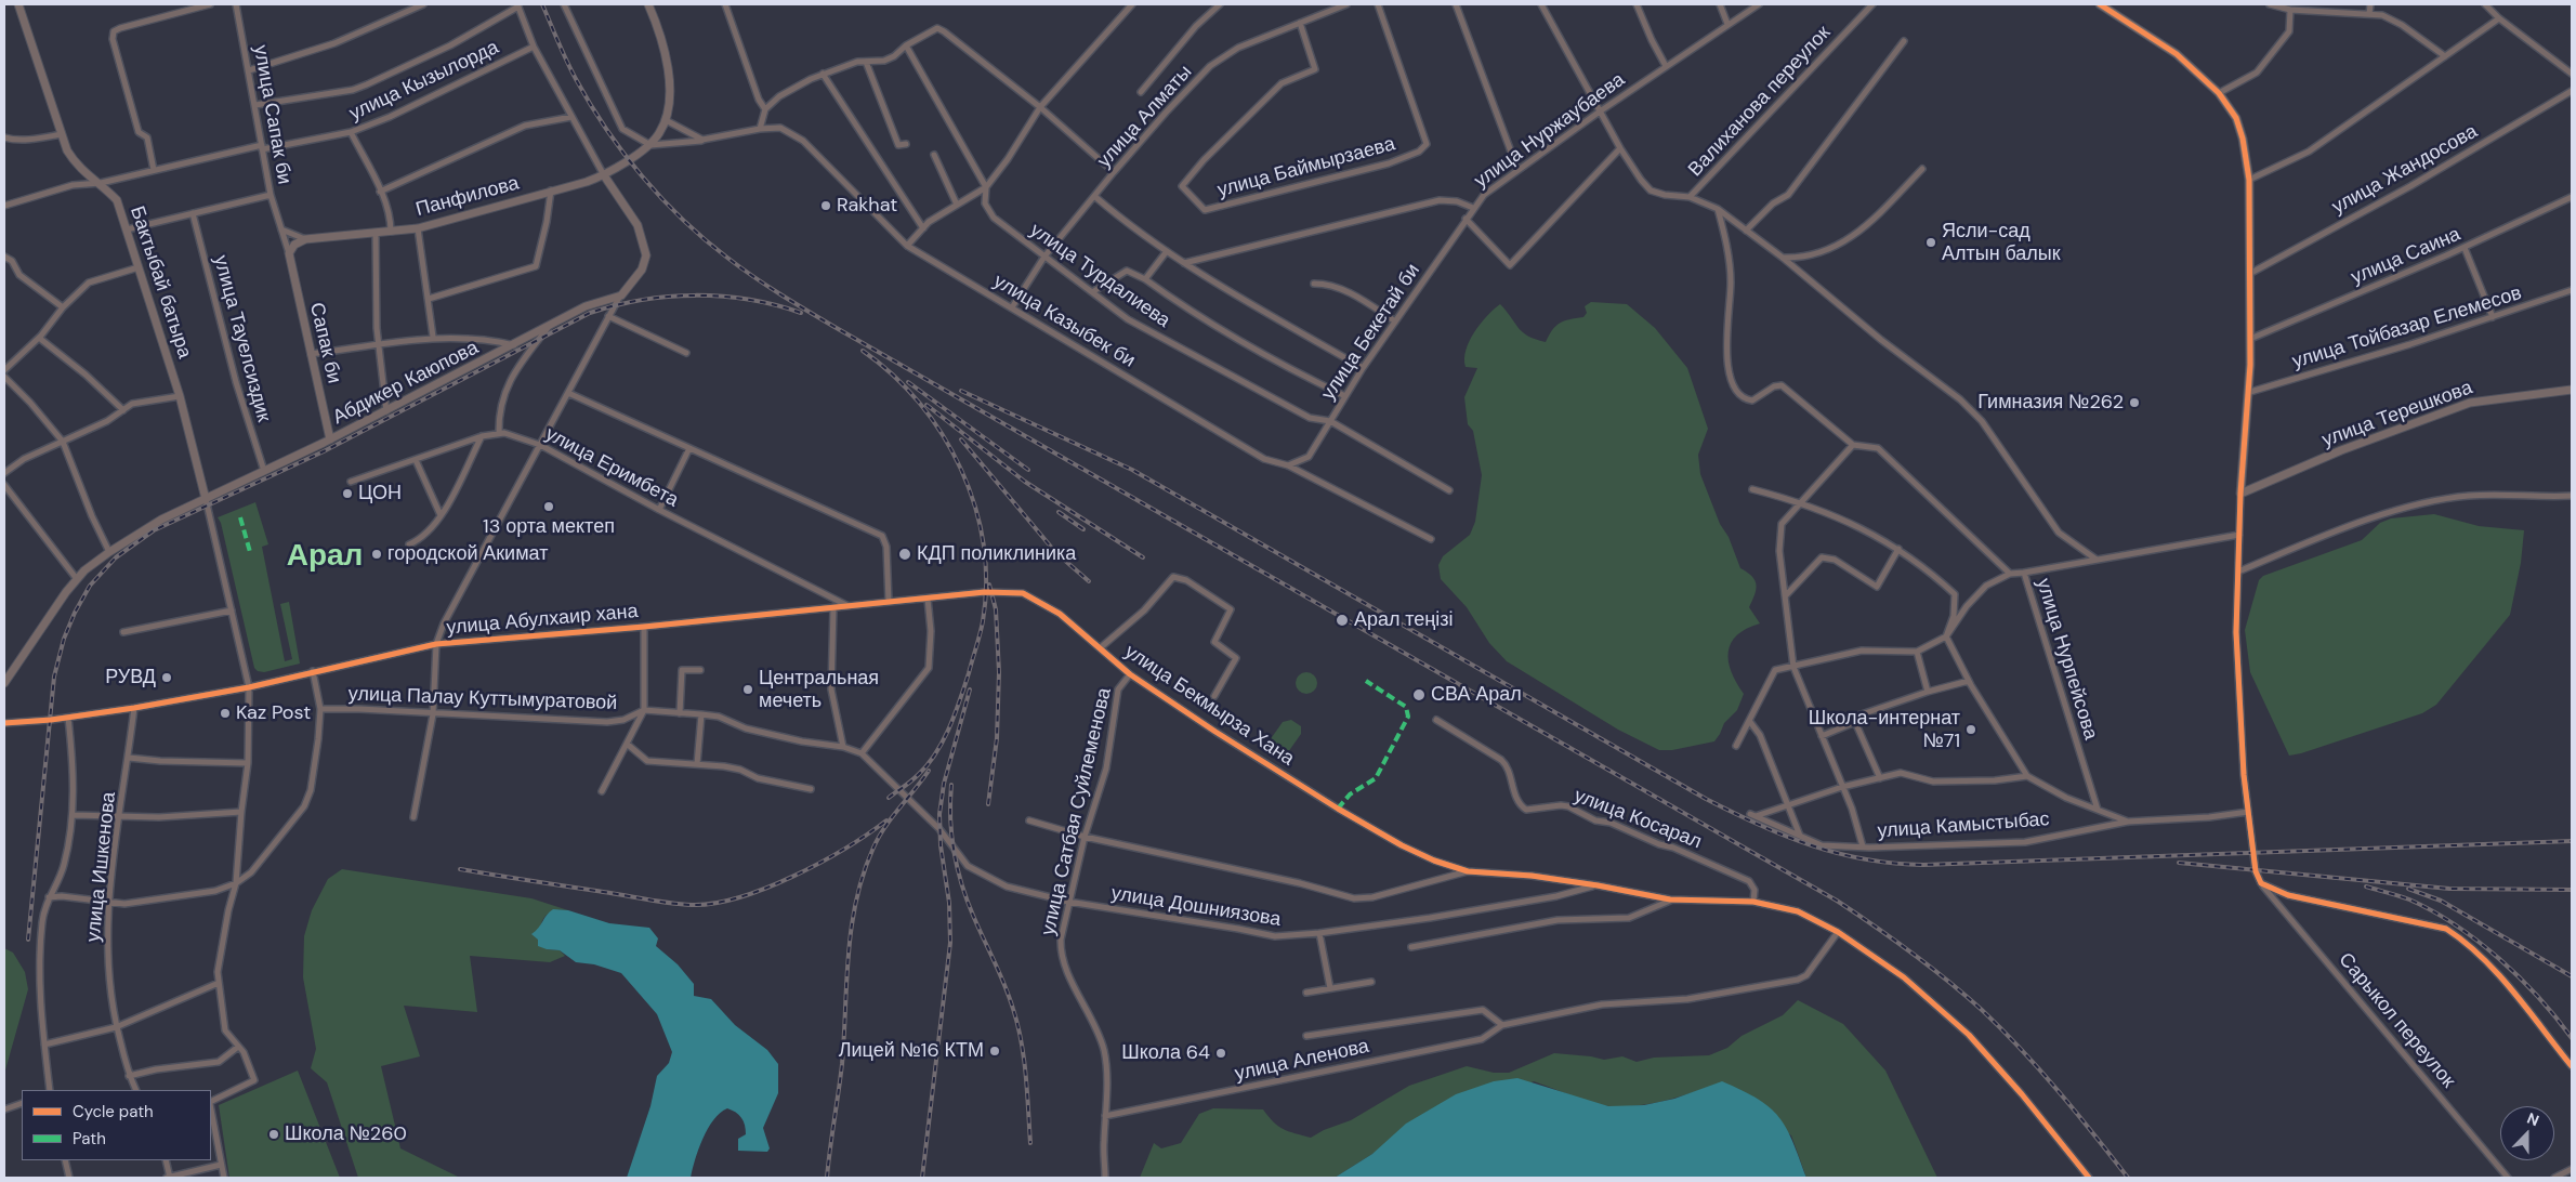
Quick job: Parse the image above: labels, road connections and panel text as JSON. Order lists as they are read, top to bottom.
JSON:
{
  "streets": {
    "street": [
      "улица Кызылорда",
      "Валиханова переулок",
      "улица Сапак би",
      "улица Алматы",
      "улица Нуржаубаева",
      "улица Баймырзаева",
      "улица Жандосова",
      "Панфилова",
      "улица Саина",
      "улица Турдалиева",
      "Бактыбай батыра",
      "улица Казыбек би",
      "улица Тойбазар Елемесов",
      "улица Бекетай би",
      "улица Тауелсиздик",
      "Сапак би",
      "Абдикер Каюпова",
      "улица Терешкова",
      "улица Еримбета",
      "улица Абулхаир хана",
      "улица Нурпейсова",
      "улица Палау Куттымуратовой",
      "улица Бекмырза Хана",
      "улица Сатбая Суйлеменова",
      "улица Косарал",
      "улица Камыстыбас",
      "улица Ишкенова",
      "улица Дошниязова",
      "Сарыкол переулок",
      "улица Аленова"
    ]
  },
  "crossings": [
    ["улица Кызылорда", "улица Сапак би"],
    ["улица Кызылорда", "Бактыбай батыра"],
    ["улица Сапак би", "Сапак би"],
    ["улица Алматы", "улица Баймырзаева"],
    ["улица Алматы", "улица Турдалиева"],
    ["улица Алматы", "улица Казыбек би"],
    ["улица Нуржаубаева", "улица Бекетай би"],
    ["Панфилова", "улица Казыбек би"],
    ["улица Турдалиева", "улица Бекетай би"],
    ["Бактыбай батыра", "Абдикер Каюпова"],
    ["улица Казыбек би", "улица Бекетай би"],
    ["улица Тауелсиздик", "Абдикер Каюпова"],
    ["Сапак би", "Абдикер Каюпова"],
    ["улица Еримбета", "улица Абулхаир хана"],
    ["улица Еримбета", "улица Бекмырза Хана"],
    ["улица Абулхаир хана", "улица Бекмырза Хана"],
    ["улица Абулхаир хана", "улица Ишкенова"],
    ["улица Палау Куттымуратовой", "улица Дошниязова"],
    ["улица Бекмырза Хана", "улица Сатбая Суйлеменова"],
    ["улица Сатбая Суйлеменова", "улица Дошниязова"],
    ["улица Сатбая Суйлеменова", "улица Аленова"]
  ],
  "districts": ["Арал"],
  "places": [
    "Rakhat",
    "Ясли-сад Алтын балык",
    "Гимназия №262",
    "ЦОН",
    "13 орта мектеп",
    "городской Акимат",
    "КДП поликлиника",
    "Арал теңізі",
    "РУВД",
    "Центральная мечеть",
    "СВА Арал",
    "Kaz Post",
    "Школа-интернат №71",
    "Лицей №16 КТМ",
    "Школа 64",
    "Школа №260"
  ],
  "legend": ["Cycle path", "Path"],
  "north": "top"
}
